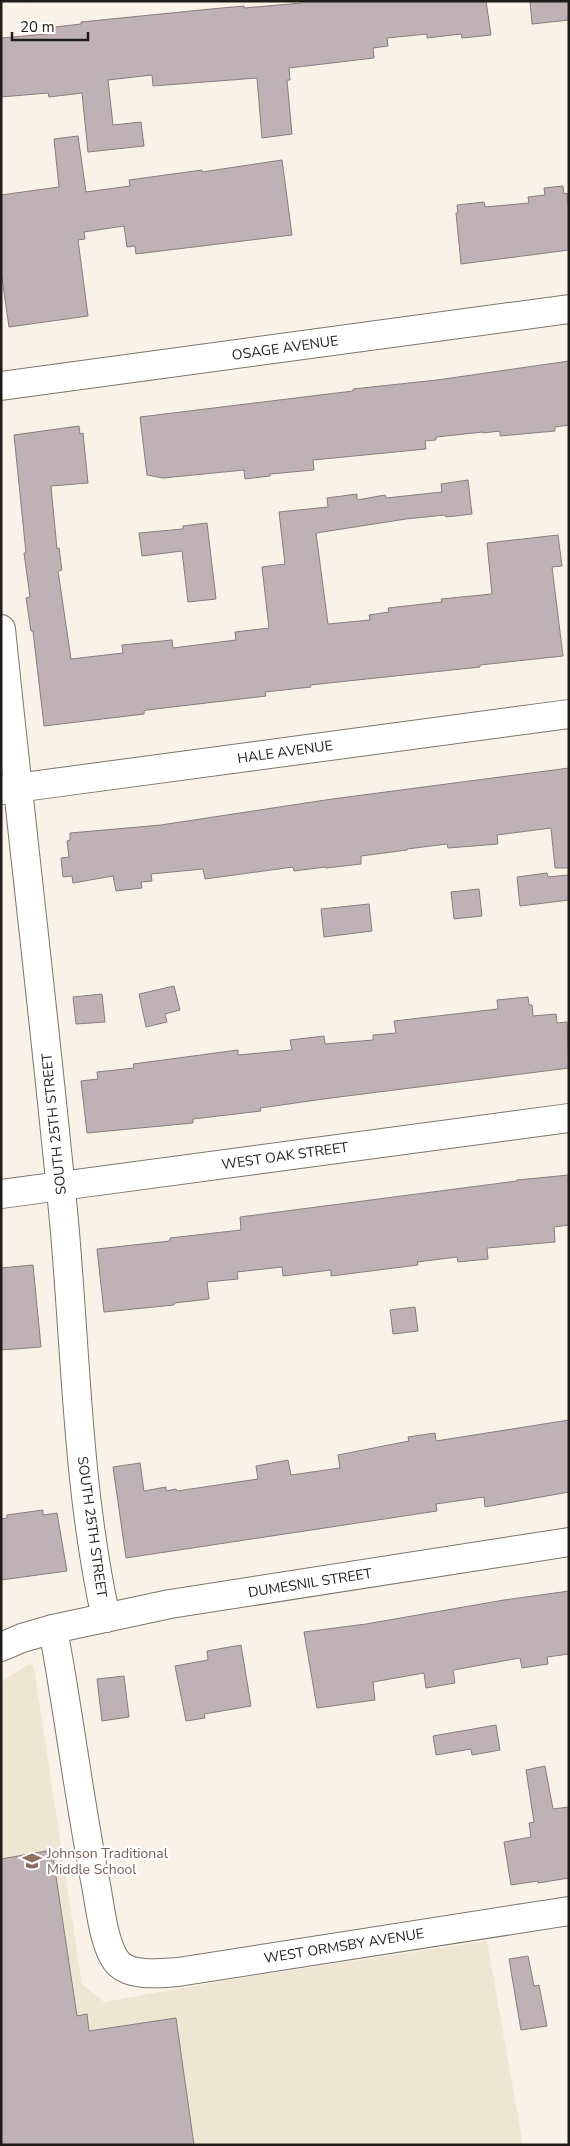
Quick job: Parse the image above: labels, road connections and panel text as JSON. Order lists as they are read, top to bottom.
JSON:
{
  "streets": {
    "street": [
      "OSAGE AVENUE",
      "HALE AVENUE",
      "SOUTH 25TH STREET",
      "WEST OAK STREET",
      "DUMESNIL STREET",
      "WEST ORMSBY AVENUE"
    ]
  },
  "crossings": [
    ["HALE AVENUE", "SOUTH 25TH STREET"],
    ["SOUTH 25TH STREET", "WEST OAK STREET"],
    ["SOUTH 25TH STREET", "DUMESNIL STREET"],
    ["DUMESNIL STREET", "WEST ORMSBY AVENUE"]
  ],
  "places": {
    "school or university": ["Johnson Traditional Middle School"]
  },
  "scale_bar": "20 m"
}
